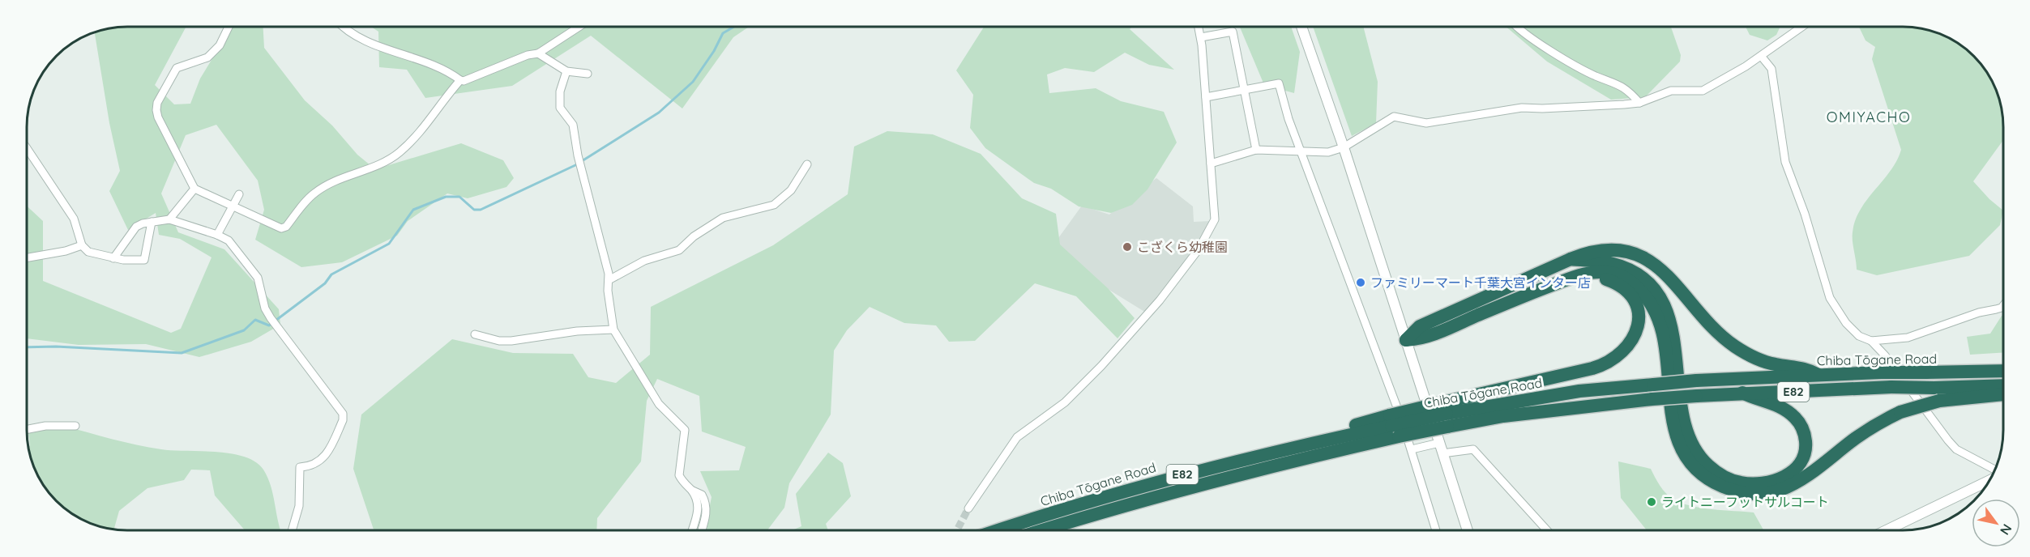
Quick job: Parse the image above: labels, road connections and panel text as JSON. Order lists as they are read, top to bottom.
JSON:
{
  "streets": {
    "highway": ["Chiba Tōgane Road", "E82"]
  },
  "districts": ["OMIYACHO"],
  "places": ["こざくら幼稚園", "ファミリーマート千葉大宮インター店", "ライトニーフットサルコート"],
  "north": "bottom right"
}
